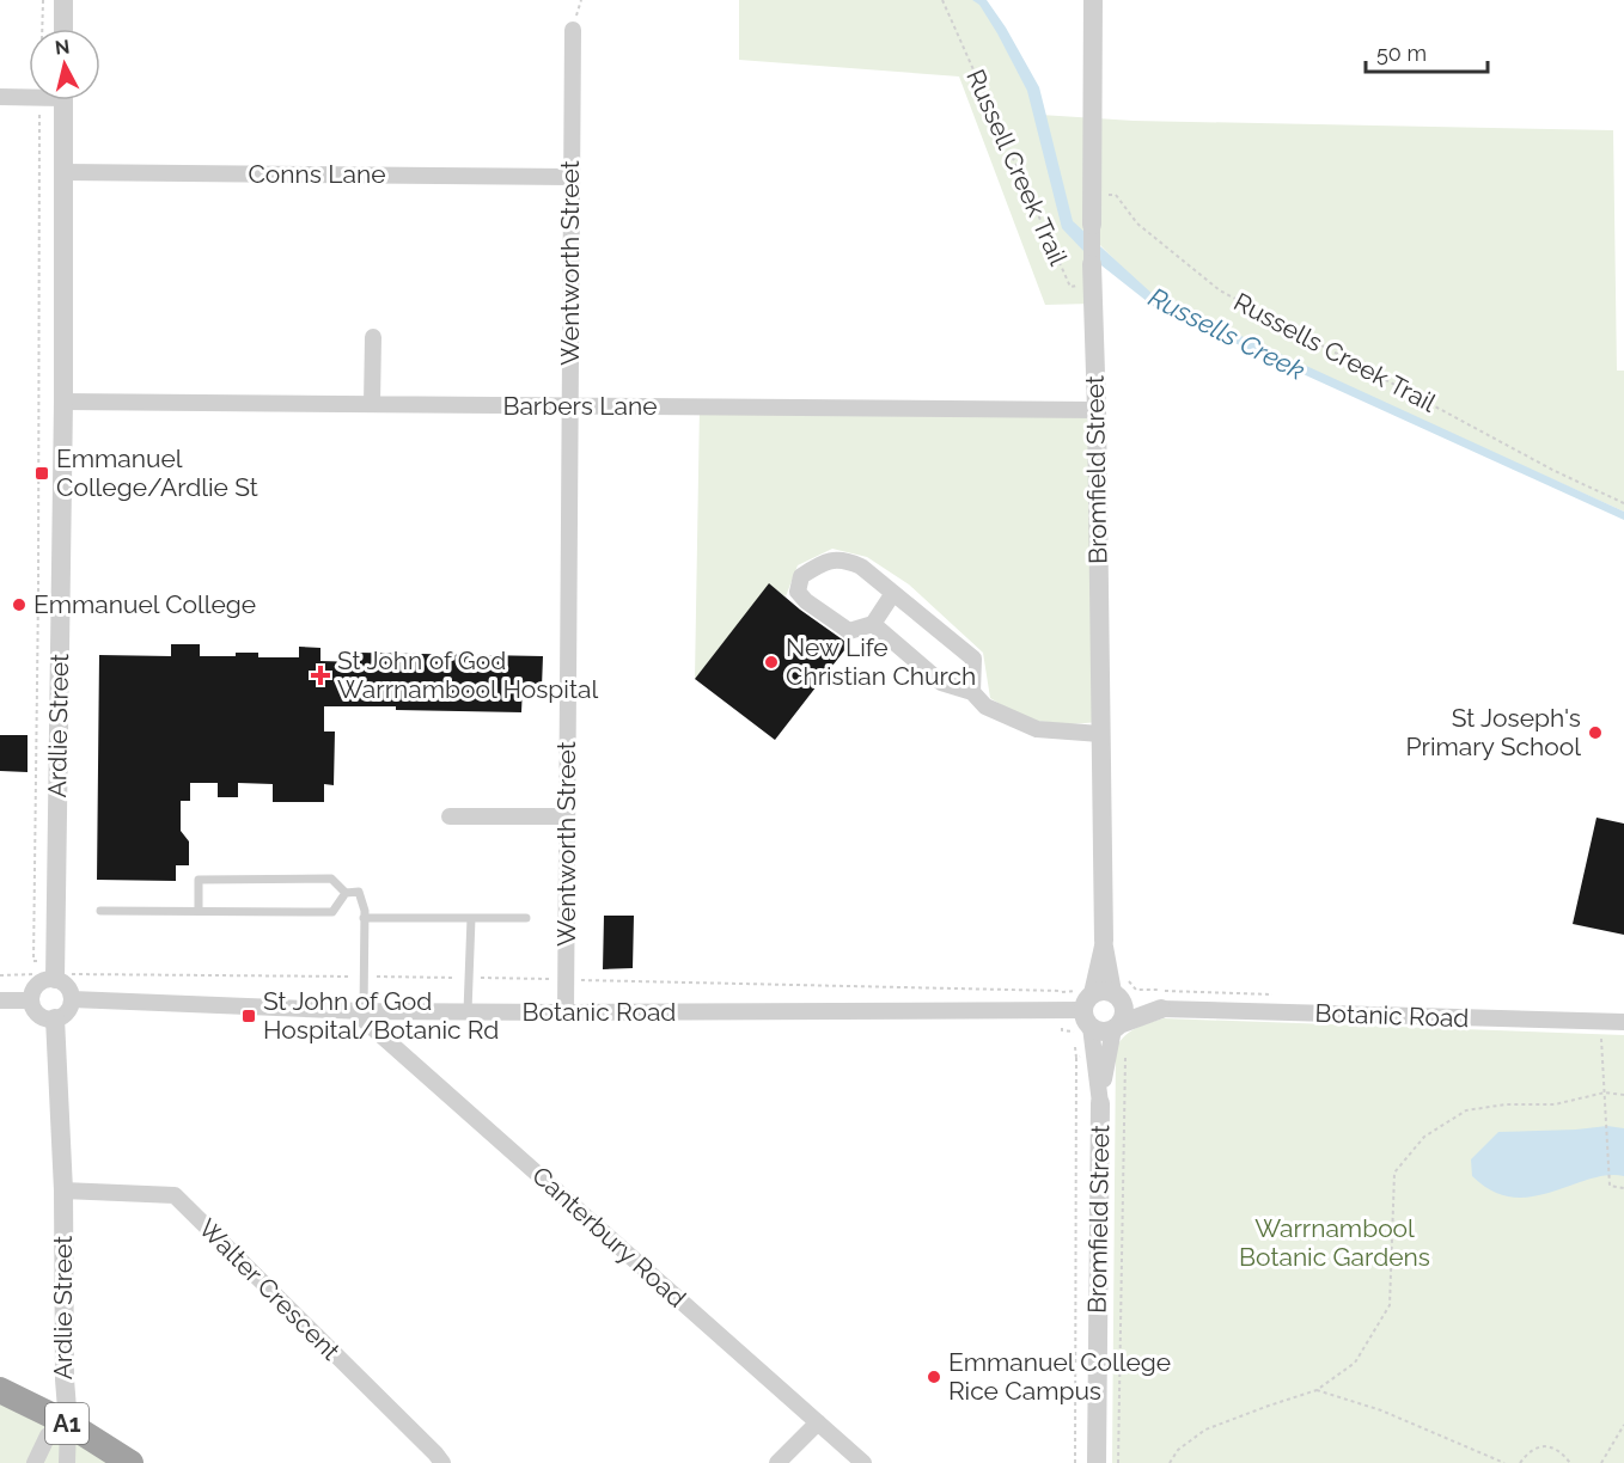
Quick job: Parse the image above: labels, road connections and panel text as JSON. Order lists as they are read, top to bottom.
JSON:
{
  "streets": {
    "highway": ["A1"],
    "street": [
      "Conns Lane",
      "Wentworth Street",
      "Barbers Lane",
      "Bromfield Street",
      "Ardlie Street",
      "Botanic Road",
      "Canterbury Road",
      "Walter Crescent"
    ],
    "path": ["Russell Creek Trail", "Russells Creek Trail"]
  },
  "crossings": [
    ["Conns Lane", "Wentworth Street"],
    ["Conns Lane", "Ardlie Street"],
    ["Wentworth Street", "Barbers Lane"],
    ["Wentworth Street", "Botanic Road"],
    ["Russells Creek Trail", "Bromfield Street"],
    ["Barbers Lane", "Bromfield Street"],
    ["Barbers Lane", "Ardlie Street"],
    ["Bromfield Street", "Botanic Road"],
    ["Ardlie Street", "Botanic Road"],
    ["Ardlie Street", "Walter Crescent"],
    ["Ardlie Street", "A1"],
    ["Botanic Road", "Canterbury Road"]
  ],
  "water": ["Russells Creek"],
  "parks": ["Warrnambool Botanic Gardens"],
  "places": {
    "transit": ["Emmanuel College/Ardlie St", "St John of God Hospital/Botanic Rd"],
    "other": [
      "Emmanuel College",
      "New Life Christian Church",
      "St Joseph's Primary School",
      "Emmanuel College Rice Campus"
    ],
    "health": ["St John of God Warrnambool Hospital"]
  },
  "scale_bar": "50 m",
  "north": "top"
}
